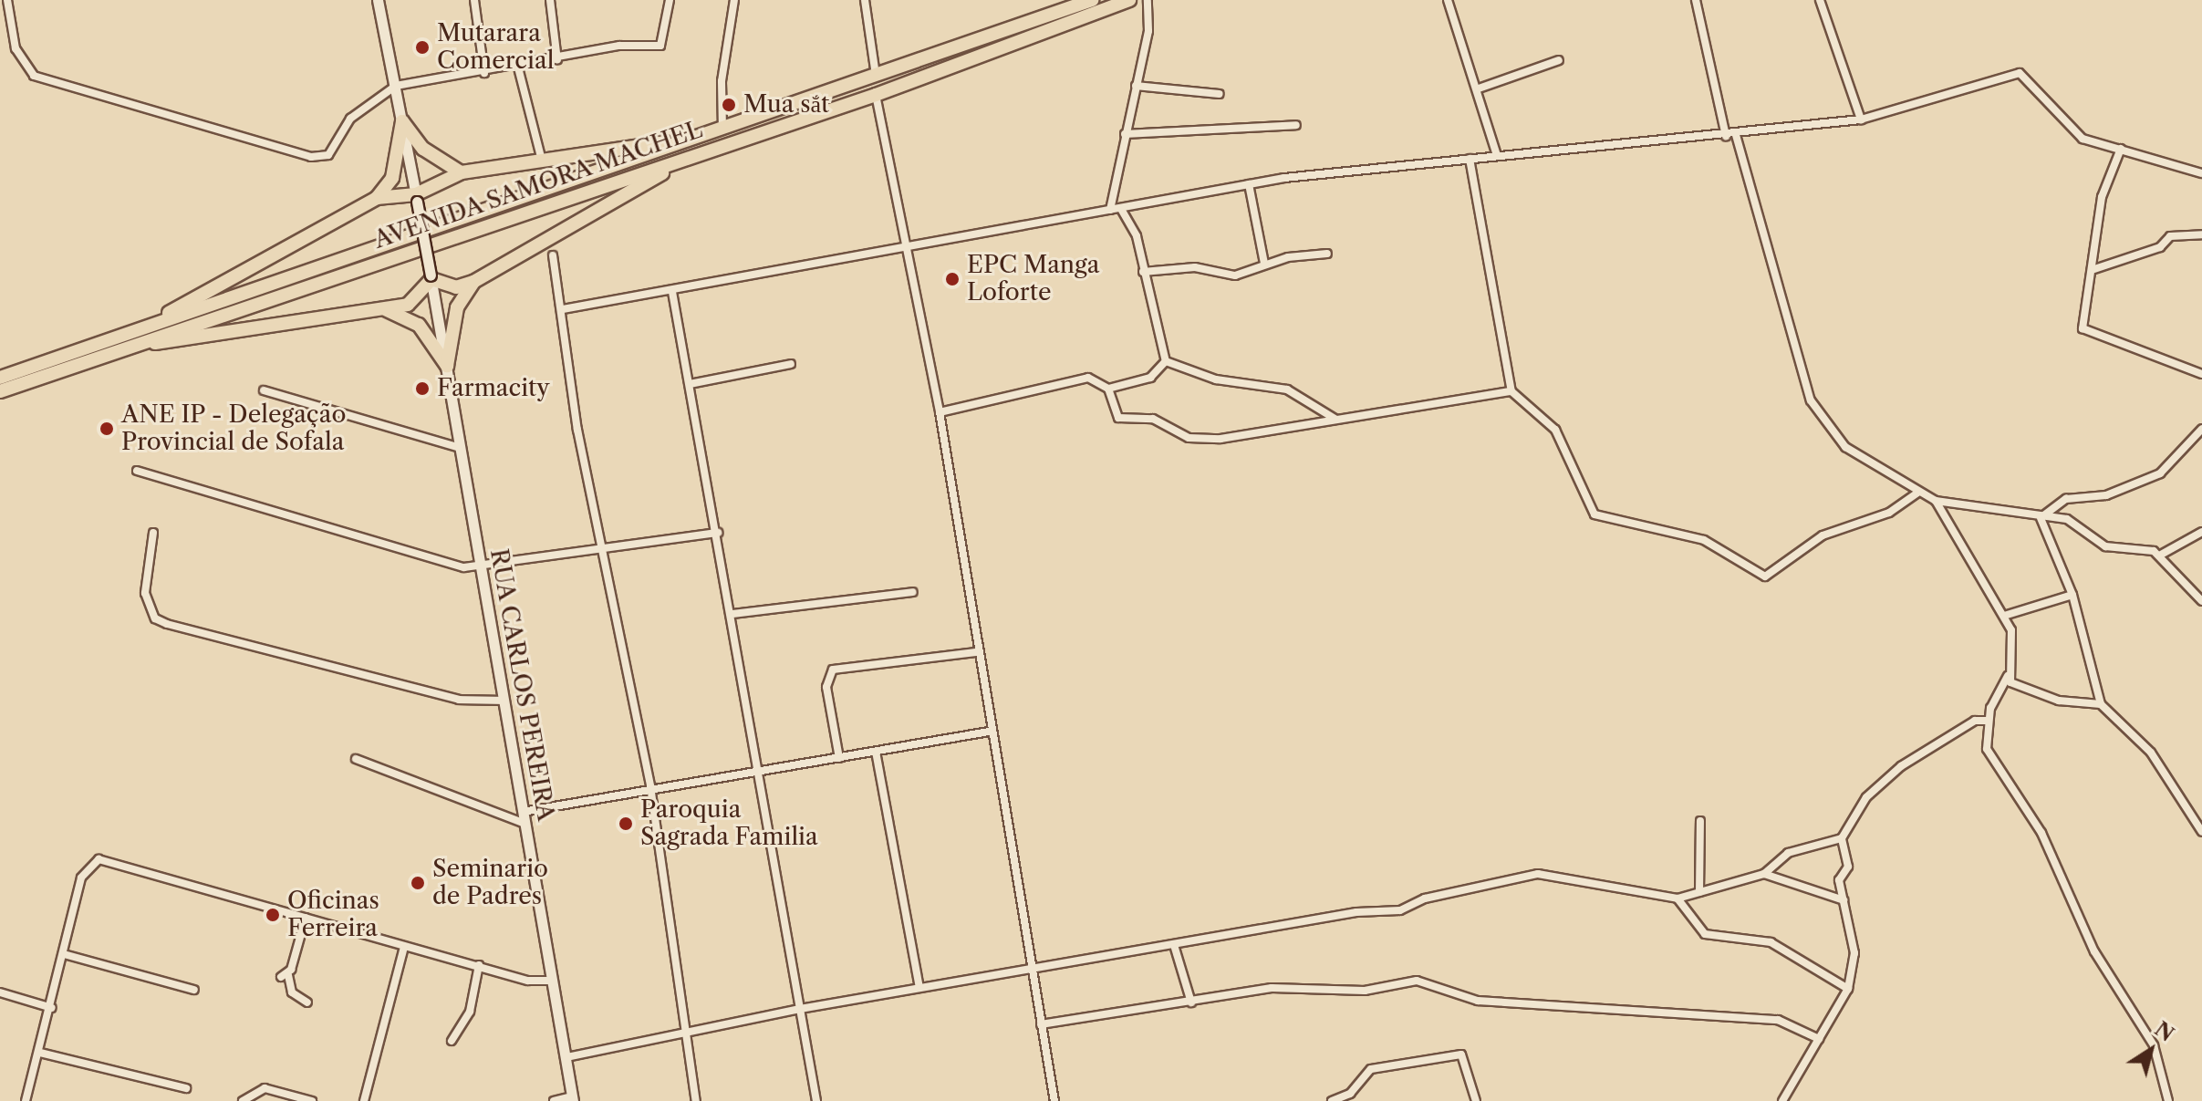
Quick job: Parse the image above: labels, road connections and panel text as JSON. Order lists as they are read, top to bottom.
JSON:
{
  "streets": {
    "highway": ["AVENIDA SAMORA MACHEL"],
    "main road": ["RUA CARLOS PEREIRA"]
  },
  "places": [
    "Mutarara Comercial",
    "Mua sắt",
    "EPC Manga Loforte",
    "Farmacity",
    "ANE IP - Delegação Provincial de Sofala",
    "Paroquia Sagrada Familia",
    "Seminario de Padres",
    "Oficinas Ferreira"
  ],
  "north": "top right"
}
